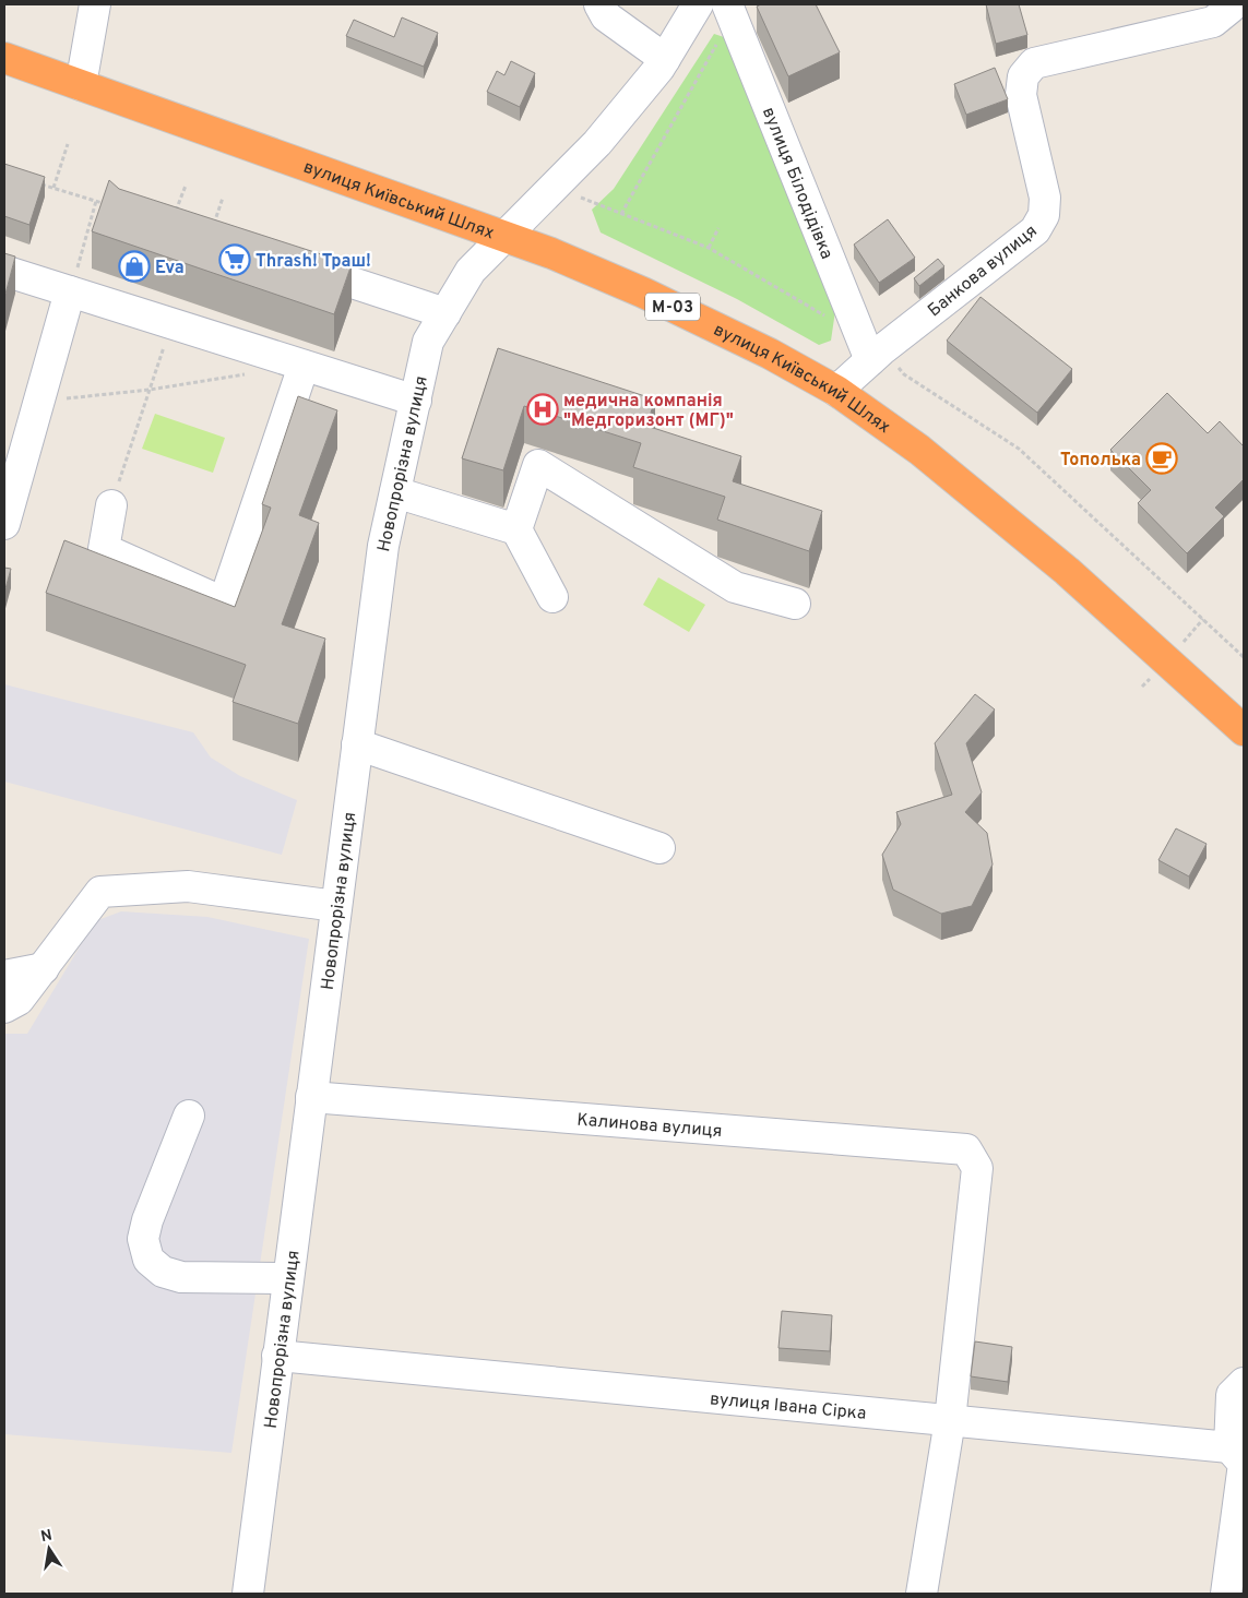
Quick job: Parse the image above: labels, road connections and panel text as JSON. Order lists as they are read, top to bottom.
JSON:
{
  "streets": {
    "highway": ["вулиця Київський Шлях", "М-03"],
    "street": [
      "вулиця Білодідівка",
      "Банкова вулиця",
      "Новопрорізна вулиця",
      "Калинова вулиця",
      "вулиця Івана Сірка"
    ]
  },
  "crossings": [
    ["вулиця Білодідівка", "Банкова вулиця"],
    ["вулиця Київський Шлях", "Банкова вулиця"],
    ["вулиця Київський Шлях", "Новопрорізна вулиця"],
    ["Новопрорізна вулиця", "Калинова вулиця"],
    ["Новопрорізна вулиця", "вулиця Івана Сірка"],
    ["Калинова вулиця", "вулиця Івана Сірка"]
  ],
  "places": {
    "supermarket": ["Thrash! Траш!"],
    "shop": ["Eva"],
    "hospital": ["медична компанія \"Медгоризонт (МГ)\""],
    "cafe": ["Тополька"]
  },
  "north": "top"
}
